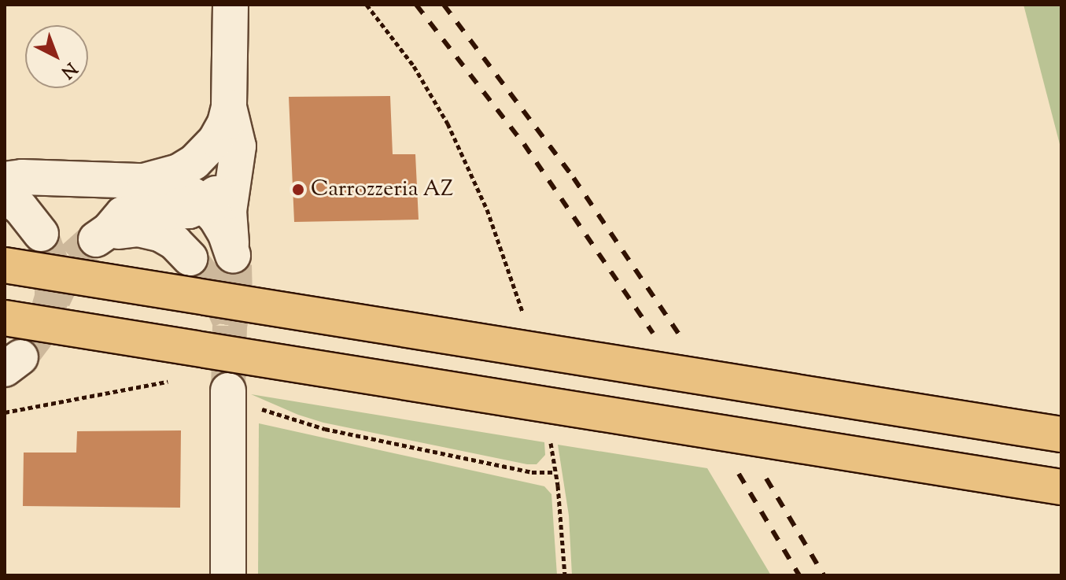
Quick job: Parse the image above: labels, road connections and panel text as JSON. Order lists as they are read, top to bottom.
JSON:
{
  "places": ["Carrozzeria AZ"],
  "north": "bottom right"
}
